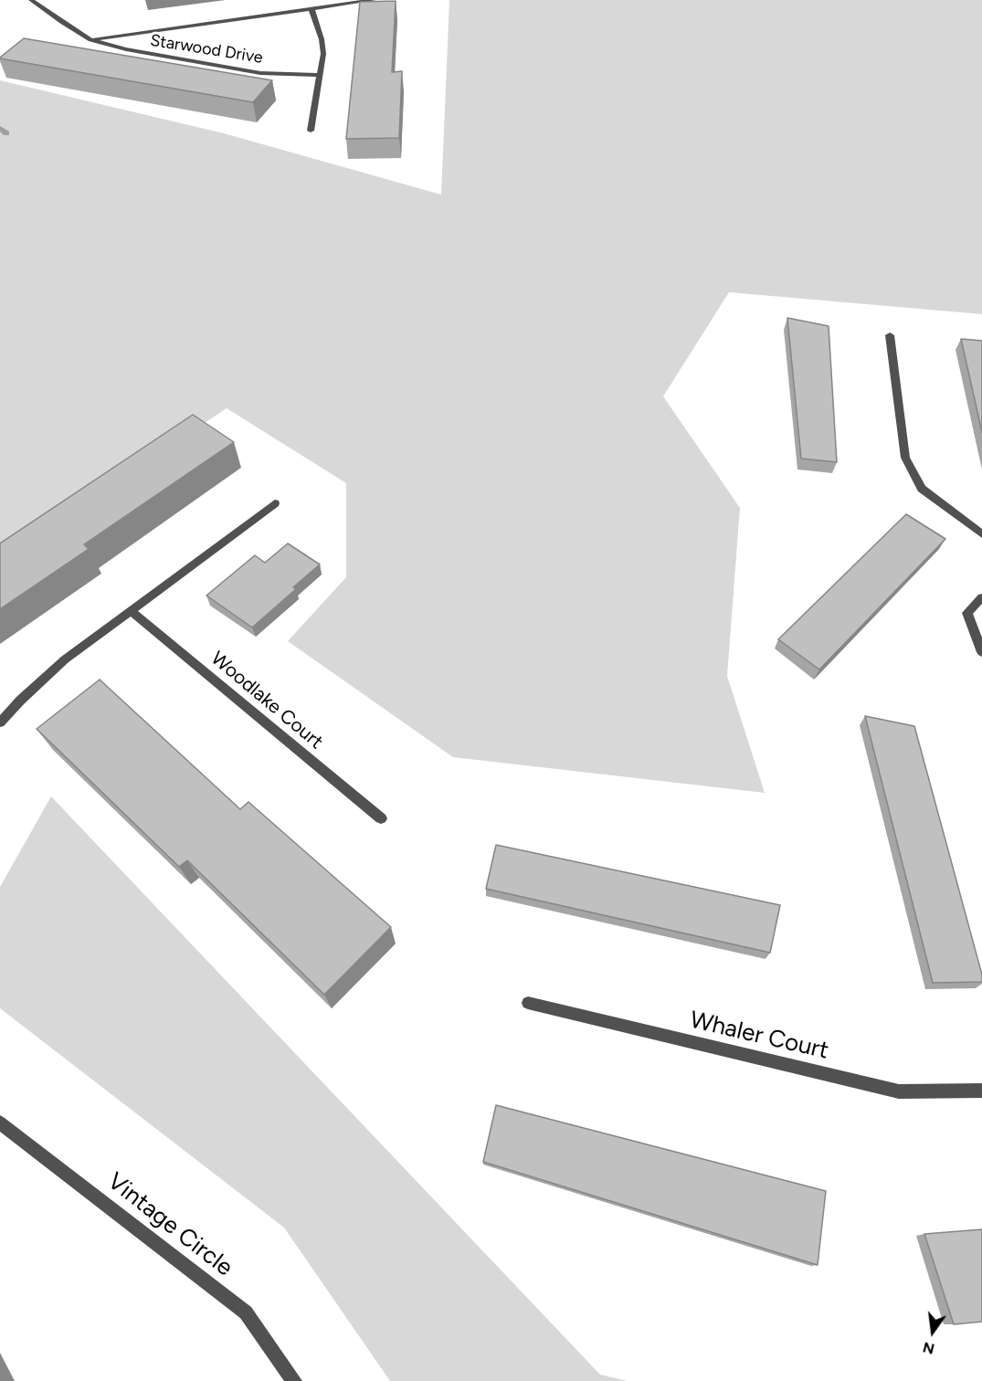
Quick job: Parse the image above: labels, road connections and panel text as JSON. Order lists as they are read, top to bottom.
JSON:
{
  "streets": {
    "street": [
      "Starwood Drive",
      "Woodlake Court",
      "Whaler Court",
      "Vintage Circle"
    ]
  },
  "north": "bottom"
}
